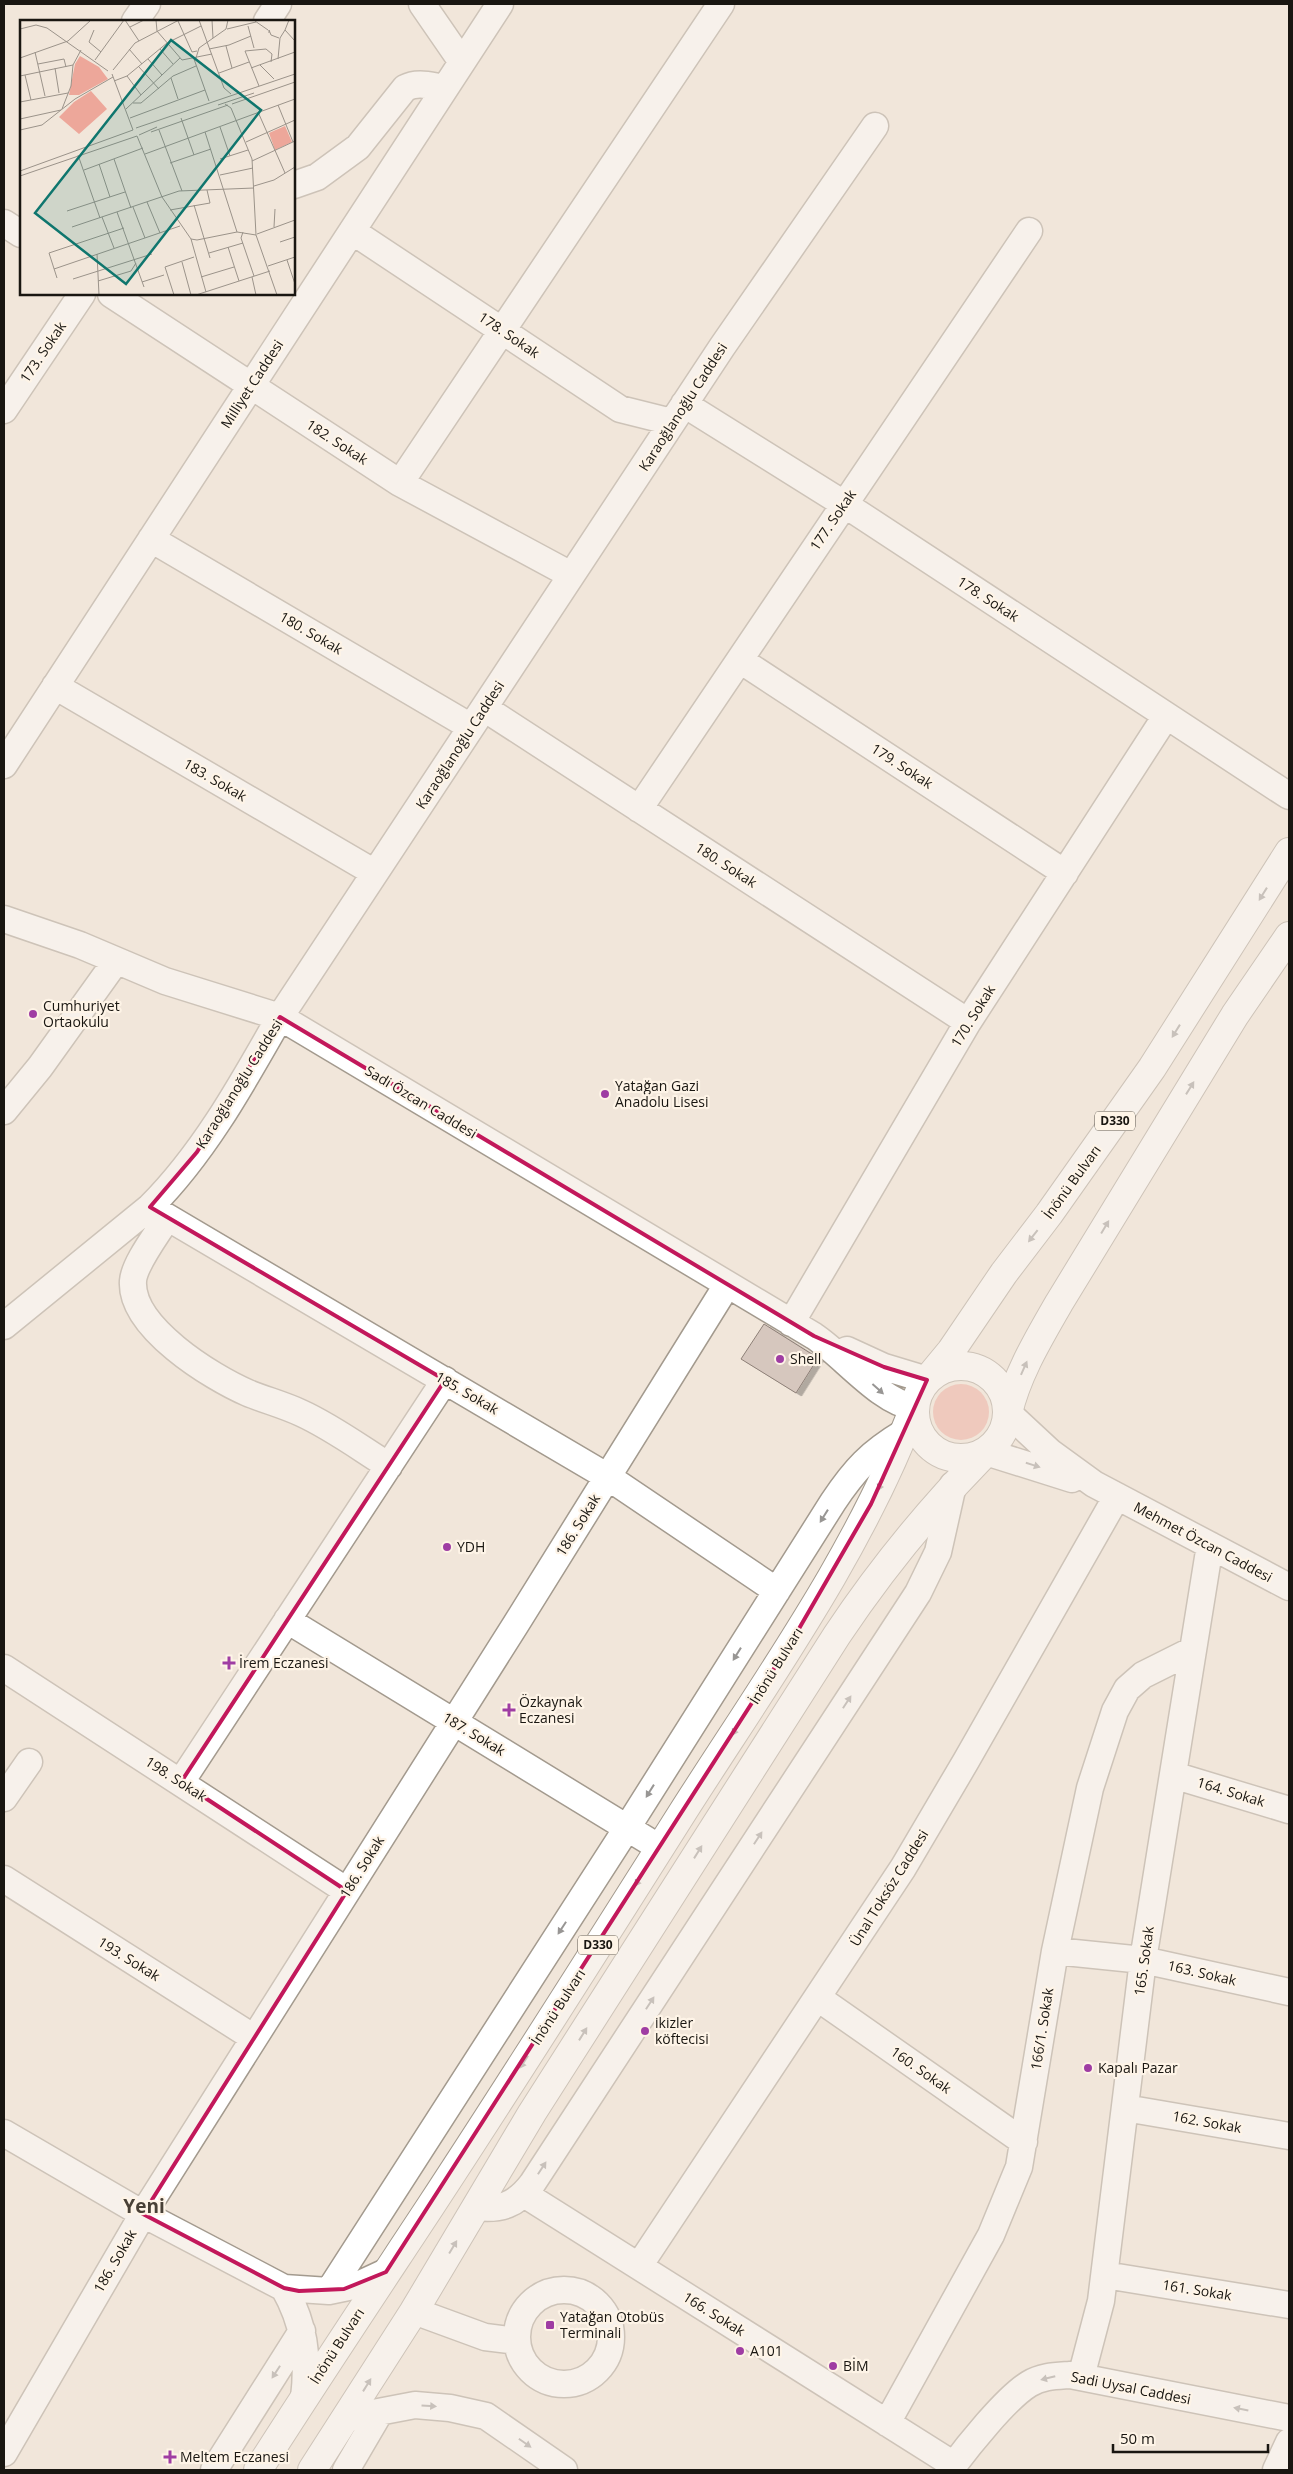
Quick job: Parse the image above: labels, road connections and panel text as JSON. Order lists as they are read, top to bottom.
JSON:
{
  "streets": {
    "highway": ["D330", "İnönü Bulvarı"],
    "street": [
      "178. Sokak",
      "173. Sokak",
      "Milliyet Caddesi",
      "Karaoğlanoğlu Caddesi",
      "182. Sokak",
      "177. Sokak",
      "180. Sokak",
      "179. Sokak",
      "183. Sokak",
      "170. Sokak",
      "Sadi Özcan Caddesi",
      "185. Sokak",
      "186. Sokak",
      "Mehmet Özcan Caddesi",
      "187. Sokak",
      "198. Sokak",
      "164. Sokak",
      "Ünal Toksöz Caddesi",
      "193. Sokak",
      "165. Sokak",
      "163. Sokak",
      "166/1. Sokak",
      "160. Sokak",
      "162. Sokak",
      "161. Sokak",
      "166. Sokak",
      "Sadi Uysal Caddesi"
    ]
  },
  "crossings": [
    ["178. Sokak", "Milliyet Caddesi"],
    ["178. Sokak", "Karaoğlanoğlu Caddesi"],
    ["178. Sokak", "177. Sokak"],
    ["178. Sokak", "170. Sokak"],
    ["Milliyet Caddesi", "182. Sokak"],
    ["Milliyet Caddesi", "180. Sokak"],
    ["Milliyet Caddesi", "183. Sokak"],
    ["Karaoğlanoğlu Caddesi", "182. Sokak"],
    ["Karaoğlanoğlu Caddesi", "180. Sokak"],
    ["Karaoğlanoğlu Caddesi", "183. Sokak"],
    ["Karaoğlanoğlu Caddesi", "Sadi Özcan Caddesi"],
    ["Karaoğlanoğlu Caddesi", "185. Sokak"],
    ["177. Sokak", "180. Sokak"],
    ["177. Sokak", "179. Sokak"],
    ["180. Sokak", "170. Sokak"],
    ["179. Sokak", "170. Sokak"],
    ["170. Sokak", "Sadi Özcan Caddesi"],
    ["Sadi Özcan Caddesi", "D330"],
    ["Sadi Özcan Caddesi", "İnönü Bulvarı"],
    ["Sadi Özcan Caddesi", "186. Sokak"],
    ["Sadi Özcan Caddesi", "Mehmet Özcan Caddesi"],
    ["D330", "İnönü Bulvarı"],
    ["D330", "Mehmet Özcan Caddesi"],
    ["İnönü Bulvarı", "Mehmet Özcan Caddesi"],
    ["İnönü Bulvarı", "187. Sokak"],
    ["185. Sokak", "186. Sokak"],
    ["186. Sokak", "187. Sokak"],
    ["186. Sokak", "198. Sokak"],
    ["186. Sokak", "193. Sokak"],
    ["Mehmet Özcan Caddesi", "Ünal Toksöz Caddesi"],
    ["Mehmet Özcan Caddesi", "165. Sokak"],
    ["164. Sokak", "165. Sokak"],
    ["Ünal Toksöz Caddesi", "160. Sokak"],
    ["Ünal Toksöz Caddesi", "166. Sokak"],
    ["165. Sokak", "163. Sokak"],
    ["165. Sokak", "166/1. Sokak"],
    ["165. Sokak", "162. Sokak"],
    ["165. Sokak", "161. Sokak"],
    ["165. Sokak", "Sadi Uysal Caddesi"],
    ["163. Sokak", "166/1. Sokak"],
    ["166/1. Sokak", "160. Sokak"],
    ["166/1. Sokak", "166. Sokak"],
    ["166. Sokak", "Sadi Uysal Caddesi"]
  ],
  "one_way": ["Sadi Uysal Caddesi"],
  "districts": ["Yeni"],
  "places": {
    "other": [
      "Cumhuriyet Ortaokulu",
      "Yatağan Gazi Anadolu Lisesi",
      "Shell",
      "YDH",
      "ikizler köftecisi",
      "Kapalı Pazar",
      "A101",
      "BİM"
    ],
    "health": ["İrem Eczanesi", "Özkaynak Eczanesi", "Meltem Eczanesi"],
    "transit": ["Yatağan Otobüs Terminali"]
  },
  "scale_bar": "50 m"
}
